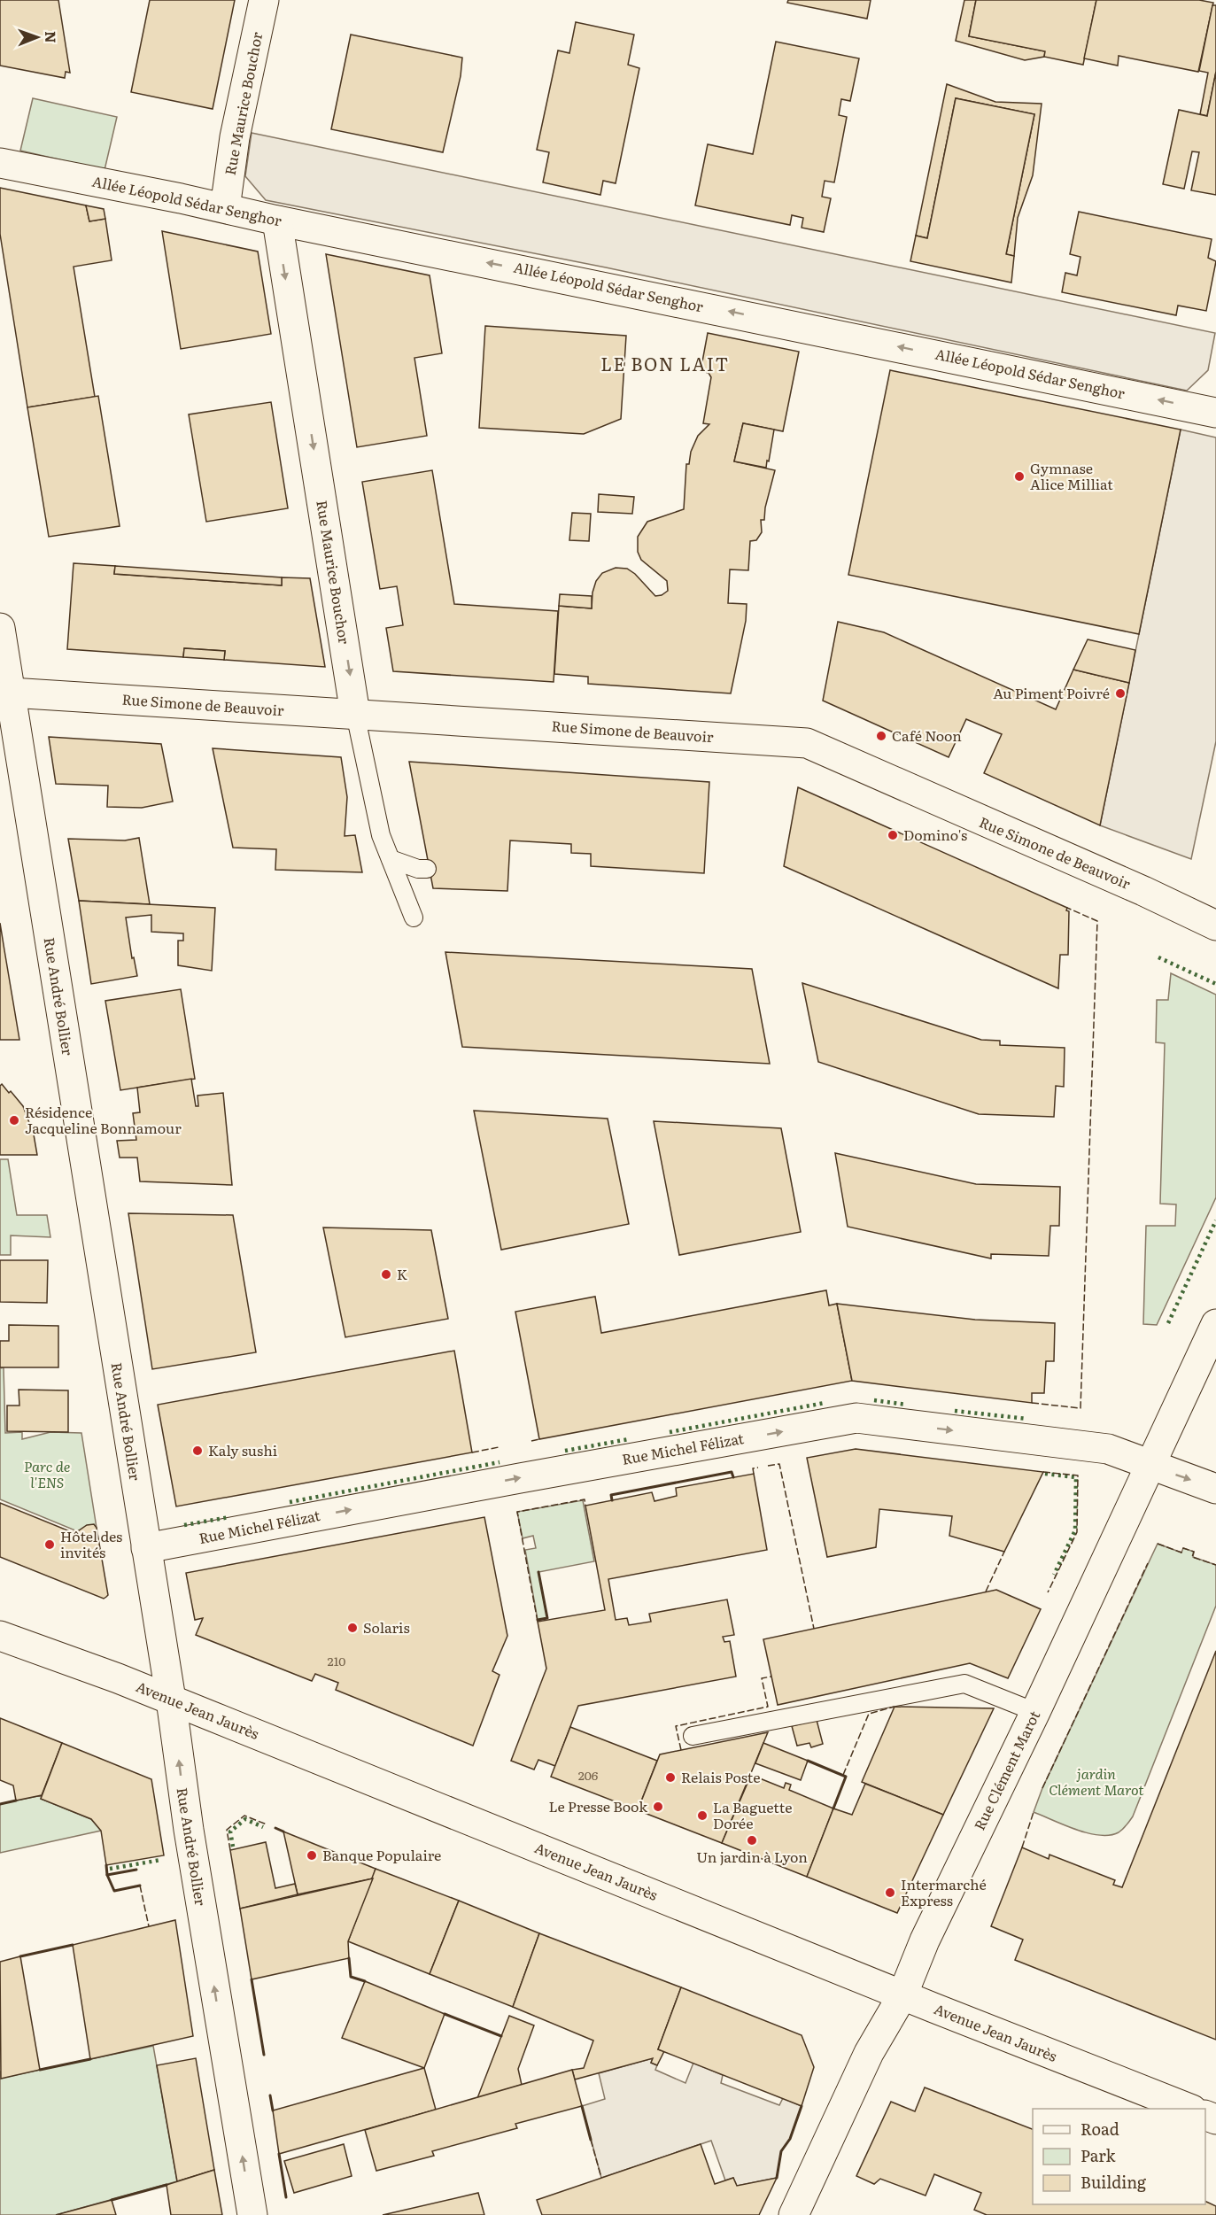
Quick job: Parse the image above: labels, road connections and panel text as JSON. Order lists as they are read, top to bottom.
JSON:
{
  "streets": {
    "street": [
      "Rue Maurice Bouchor",
      "Allée Léopold Sédar Senghor",
      "Rue Simone de Beauvoir",
      "Rue André Bollier",
      "Rue Michel Félizat",
      "Avenue Jean Jaurès",
      "Rue Clément Marot"
    ]
  },
  "crossings": [
    ["Rue Maurice Bouchor", "Allée Léopold Sédar Senghor"],
    ["Rue Maurice Bouchor", "Rue Simone de Beauvoir"],
    ["Rue Simone de Beauvoir", "Rue André Bollier"],
    ["Rue André Bollier", "Rue Michel Félizat"],
    ["Rue André Bollier", "Avenue Jean Jaurès"],
    ["Rue Michel Félizat", "Rue Clément Marot"],
    ["Avenue Jean Jaurès", "Rue Clément Marot"]
  ],
  "one_way": ["Rue Maurice Bouchor", "Allée Léopold Sédar Senghor", "Rue Michel Félizat"],
  "districts": ["LE BON LAIT"],
  "parks": ["Parc de l'ENS", "jardin Clément Marot"],
  "places": [
    "Gymnase Alice Milliat",
    "Au Piment Poivré",
    "Café Noon",
    "Domino's",
    "Résidence Jacqueline Bonnamour",
    "K",
    "Kaly sushi",
    "Hôtel des invités",
    "Solaris",
    "Relais Poste",
    "Le Presse Book",
    "La Baguette Dorée",
    "Un jardin à Lyon",
    "Banque Populaire",
    "Intermarché Express"
  ],
  "house_numbers": ["210", "206"],
  "legend": ["Road", "Park", "Building"],
  "north": "right"
}
